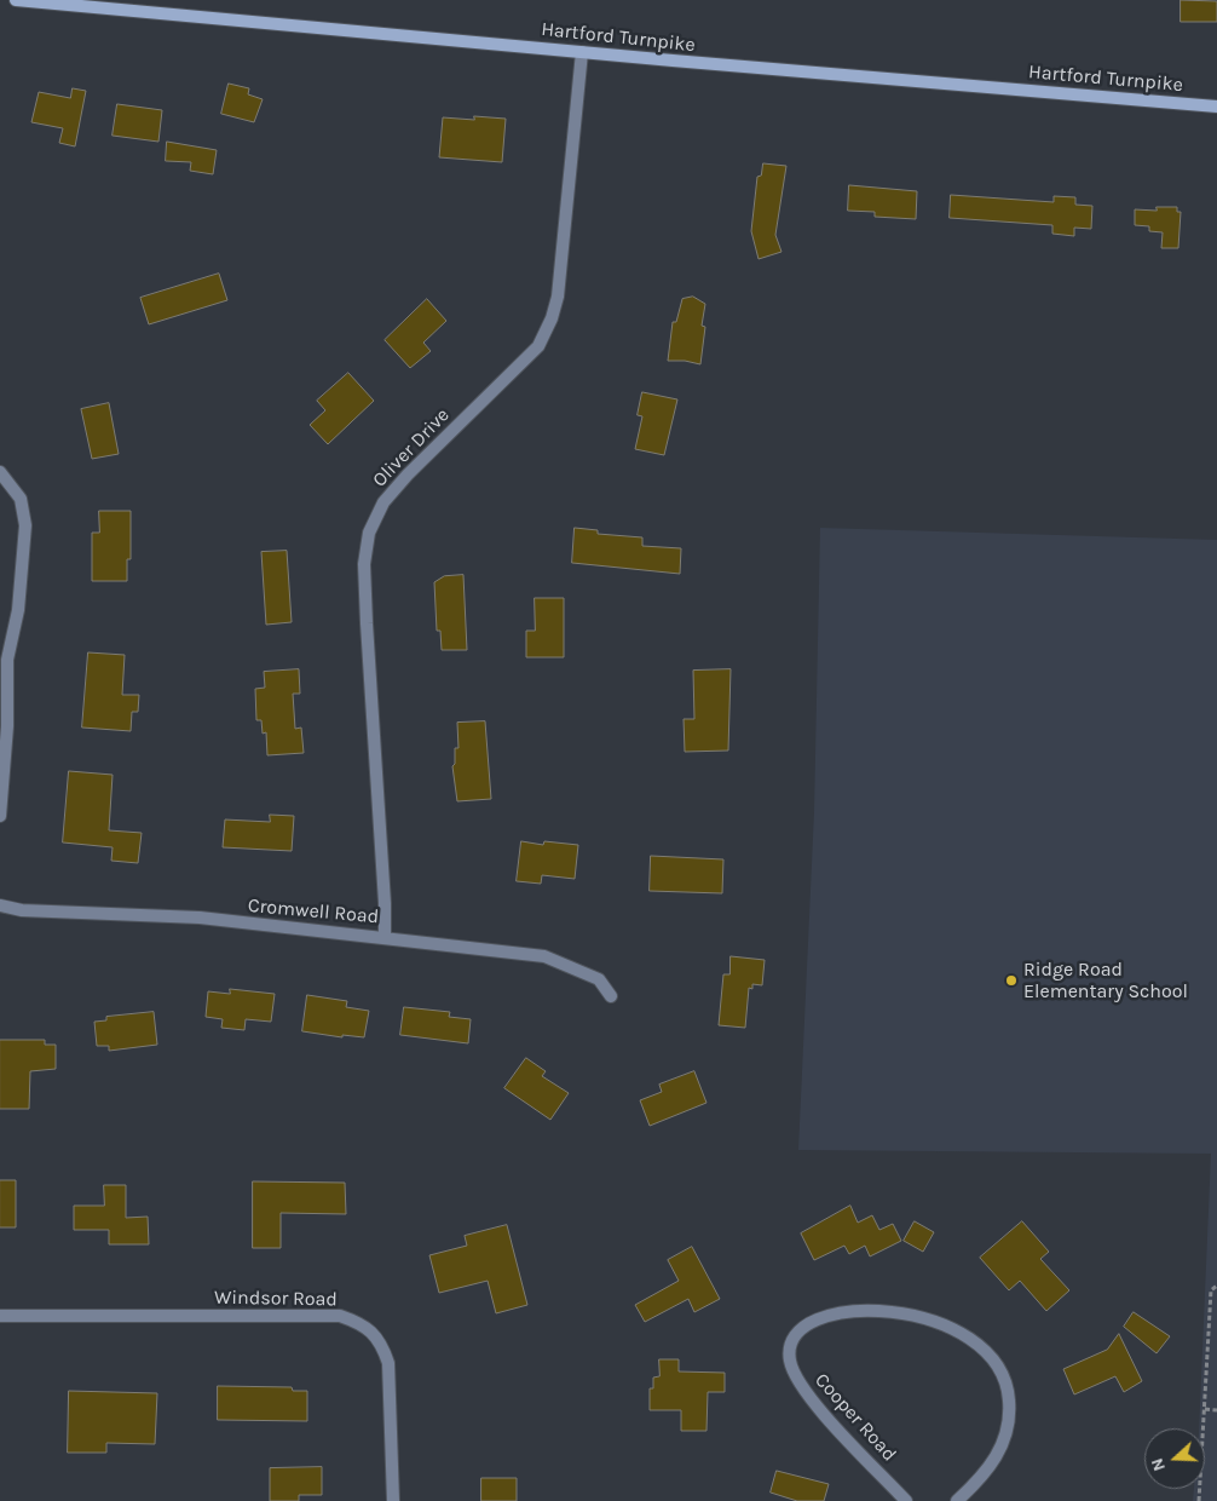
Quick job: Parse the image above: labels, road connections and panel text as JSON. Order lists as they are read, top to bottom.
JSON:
{
  "streets": {
    "main road": ["Hartford Turnpike"],
    "street": [
      "Oliver Drive",
      "Cromwell Road",
      "Windsor Road",
      "Cooper Road"
    ]
  },
  "crossings": [
    ["Hartford Turnpike", "Oliver Drive"],
    ["Oliver Drive", "Cromwell Road"]
  ],
  "places": ["Ridge Road Elementary School"],
  "north": "left"
}
